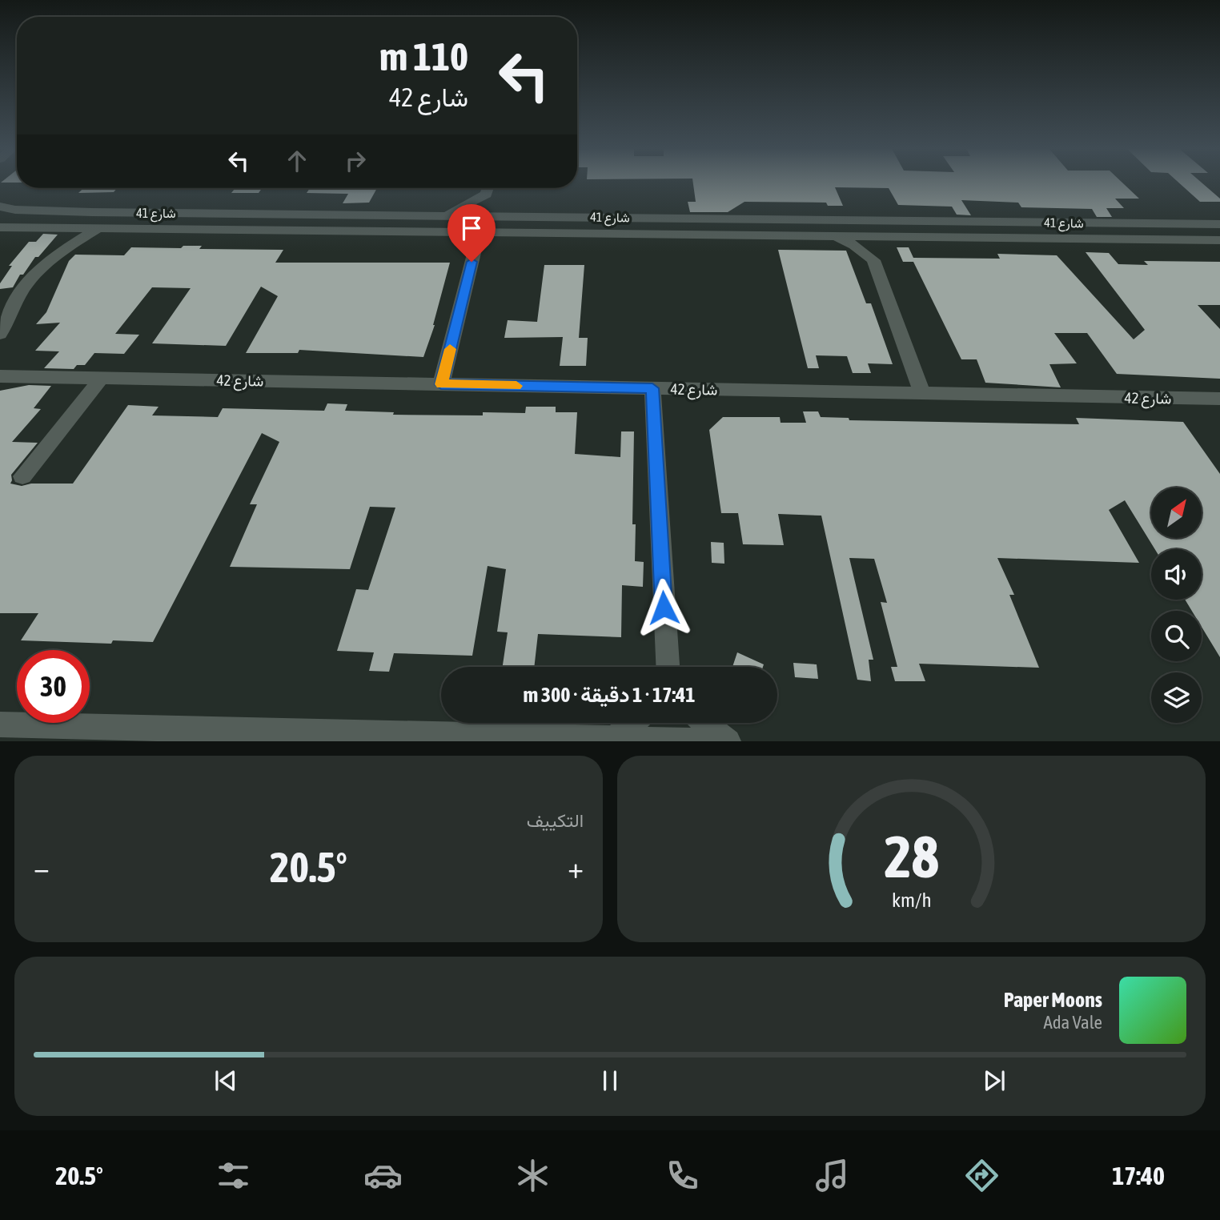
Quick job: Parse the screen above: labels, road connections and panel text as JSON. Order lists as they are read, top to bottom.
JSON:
{
  "streets": {
    "street": ["شارع 41", "شارع 42"]
  },
  "north": "top right",
  "page": {
    "turn": ["110 m", "شارع 42"],
    "limit": "30",
    "trip": "17:41 · 1 دقيقة · 300 m",
    "tile": "التكييف",
    "heat": ["−", "20.5°", "+"],
    "song": ["Paper Moons", "Ada Vale"],
    "tabs": ["17:40", "20.5°"],
    "gauge": ["28", "km/h"]
  }
}
